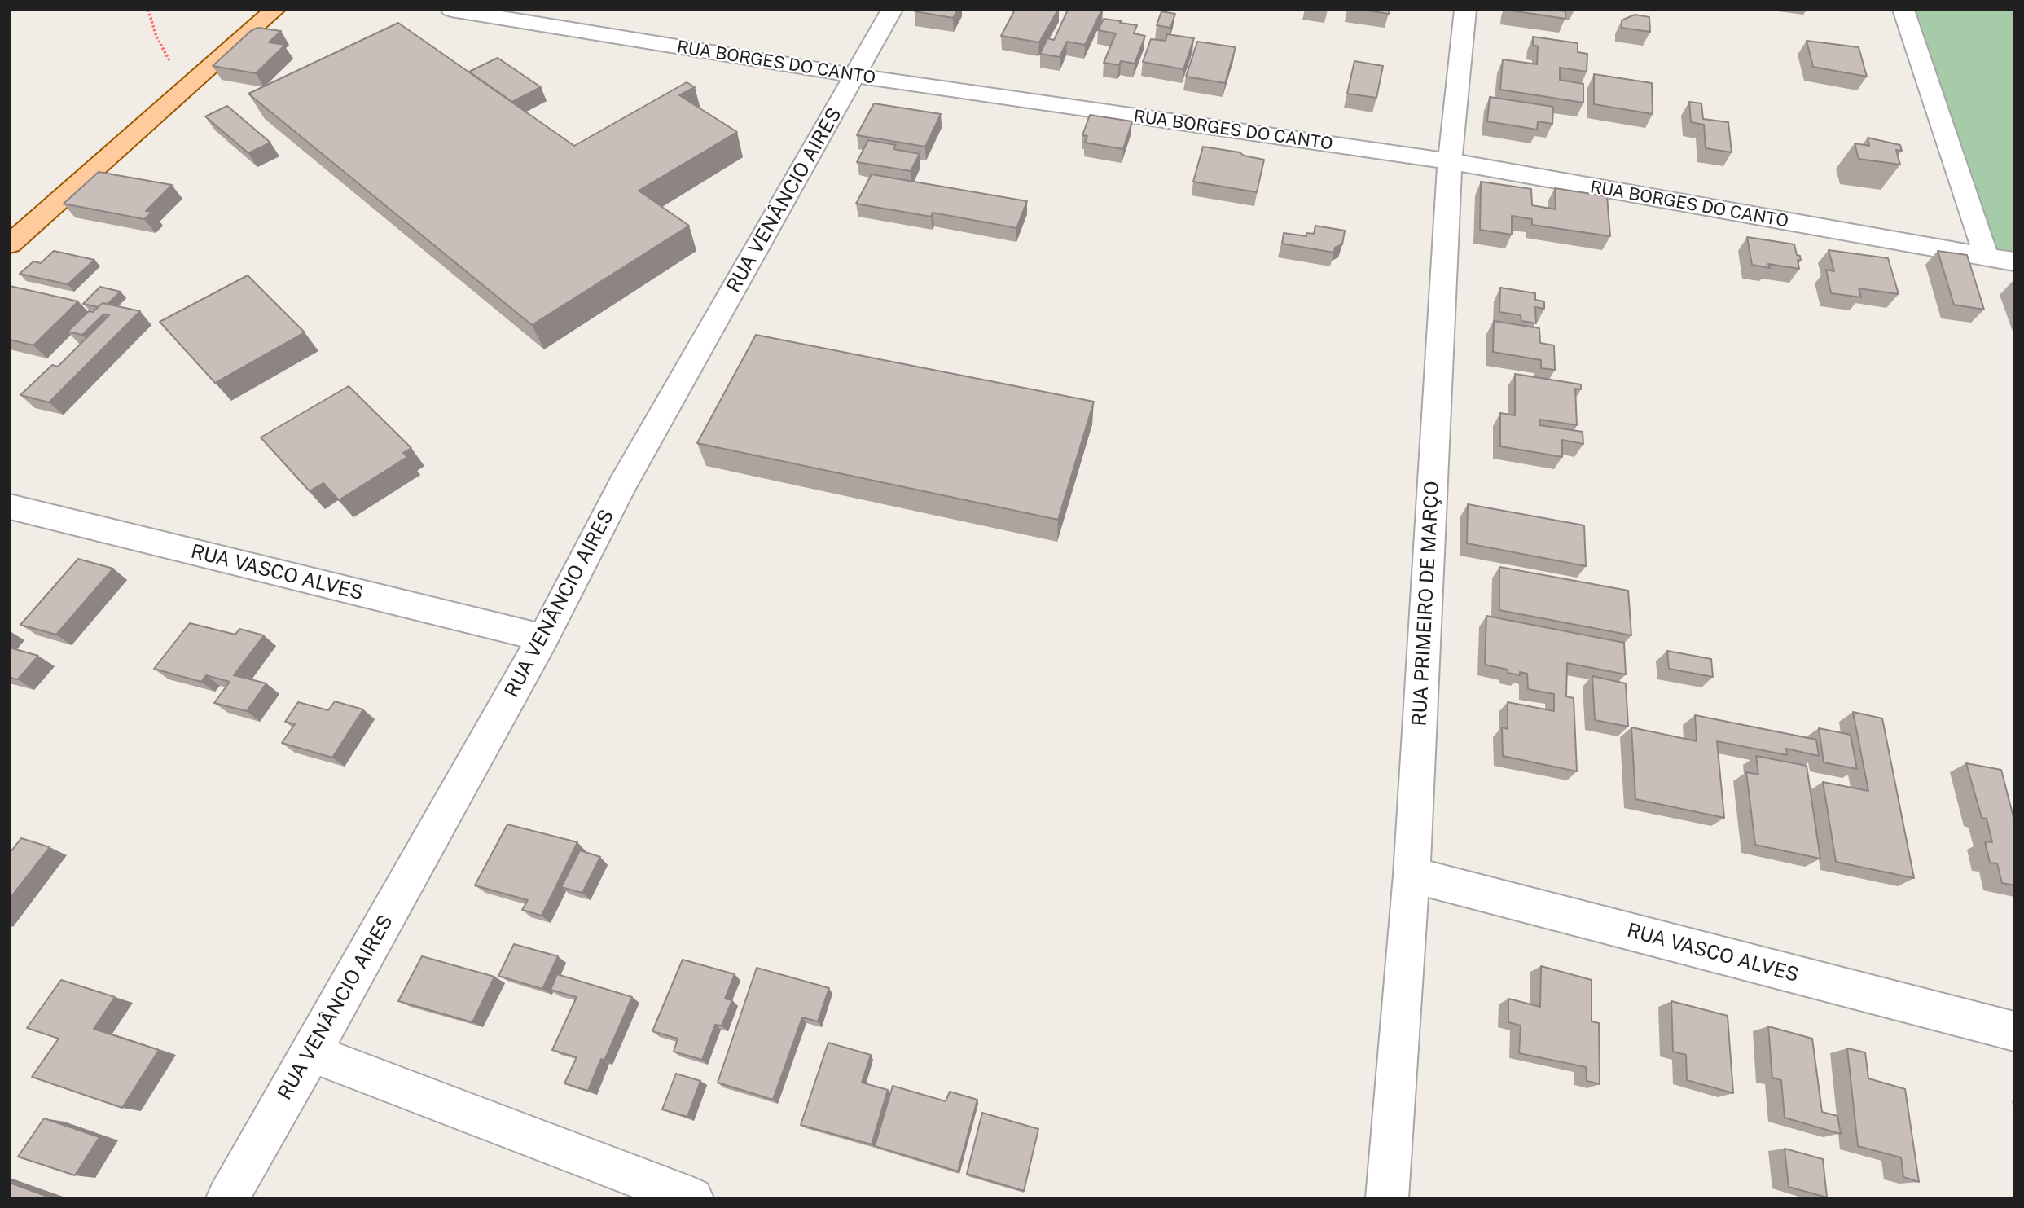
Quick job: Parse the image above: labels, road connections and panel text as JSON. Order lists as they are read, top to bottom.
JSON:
{
  "streets": {
    "street": [
      "RUA BORGES DO CANTO",
      "RUA VENÂNCIO AIRES",
      "RUA VASCO ALVES",
      "RUA PRIMEIRO DE MARÇO"
    ]
  },
  "crossings": [
    ["RUA BORGES DO CANTO", "RUA VENÂNCIO AIRES"],
    ["RUA BORGES DO CANTO", "RUA PRIMEIRO DE MARÇO"],
    ["RUA VENÂNCIO AIRES", "RUA VASCO ALVES"],
    ["RUA VASCO ALVES", "RUA PRIMEIRO DE MARÇO"]
  ]
}
